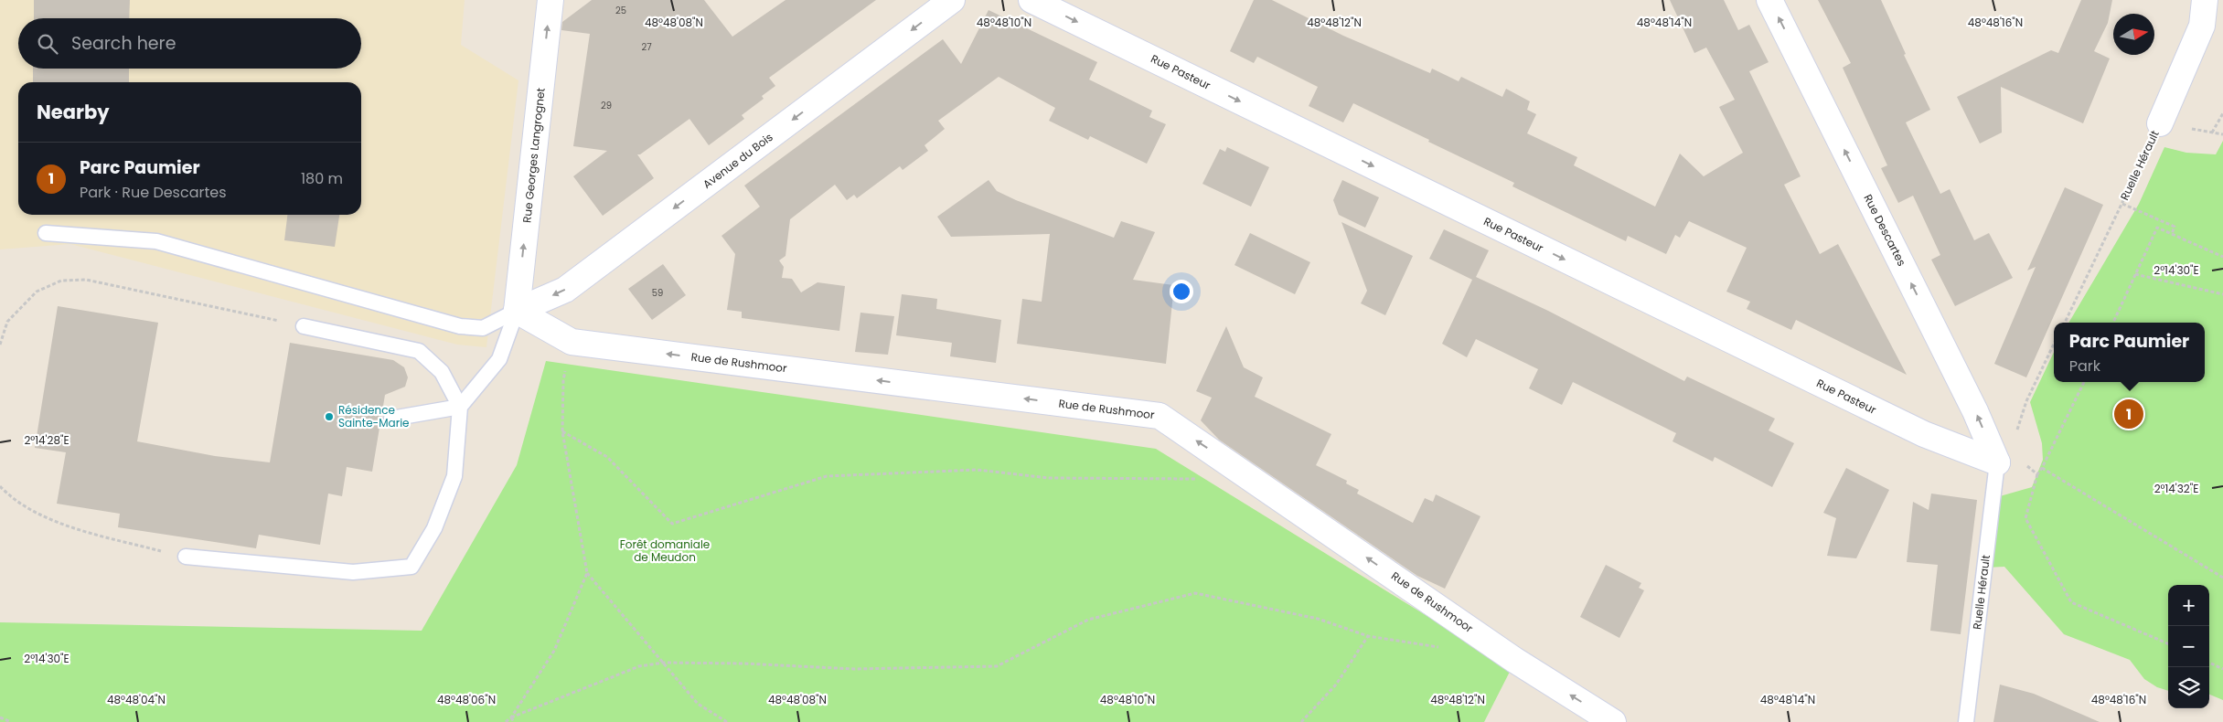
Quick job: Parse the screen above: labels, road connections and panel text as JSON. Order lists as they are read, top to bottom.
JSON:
{
  "streets": {
    "street": [
      "Rue Pasteur",
      "Rue Georges Langrognet",
      "Avenue du Bois",
      "Ruelle Hérault",
      "Rue Descartes",
      "Rue de Rushmoor"
    ]
  },
  "crossings": [
    ["Rue Pasteur", "Ruelle Hérault"],
    ["Rue Pasteur", "Rue Descartes"],
    ["Rue Georges Langrognet", "Avenue du Bois"],
    ["Rue Georges Langrognet", "Rue de Rushmoor"],
    ["Avenue du Bois", "Rue de Rushmoor"],
    ["Ruelle Hérault", "Rue Descartes"]
  ],
  "one_way": [
    "Rue Pasteur",
    "Rue Georges Langrognet",
    "Avenue du Bois",
    "Rue Descartes",
    "Rue de Rushmoor"
  ],
  "parks": ["Forêt domaniale de Meudon"],
  "places": ["Résidence Sainte-Marie"],
  "house_numbers": [
    "25",
    "27",
    "29",
    "59"
  ],
  "north": "right",
  "page": {
    "search": "Search here",
    "heading": "Nearby",
    "list": [
      {
        "mark": "1",
        "name": "Parc Paumier",
        "note": "Park · Rue Descartes",
        "value": "180 m"
      }
    ],
    "popup": ["Parc Paumier", "Park"],
    "pins": "1",
    "map_buttons": ["+", "−"]
  },
  "coordinates": [
    "48°48'08\"N",
    "48°48'10\"N",
    "48°48'12\"N",
    "48°48'14\"N",
    "48°48'16\"N",
    "2°14'30\"E",
    "2°14'28\"E",
    "2°14'32\"E",
    "48°48'04\"N",
    "48°48'06\"N"
  ]
}
